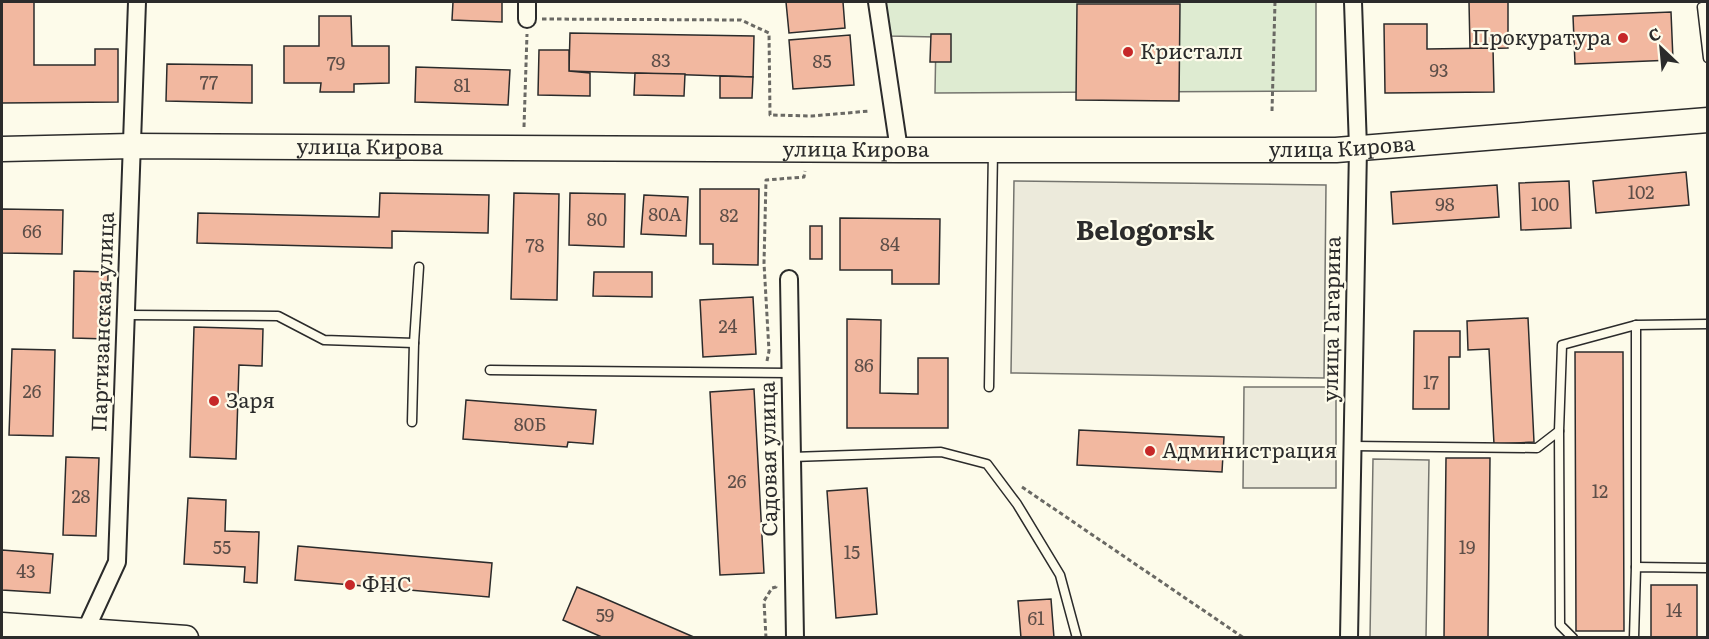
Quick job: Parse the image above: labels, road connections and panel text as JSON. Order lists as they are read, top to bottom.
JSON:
{
  "streets": {
    "main road": ["улица Кирова"],
    "street": ["улица Гагарина", "Партизанская улица", "Садовая улица"]
  },
  "crossings": [
    ["улица Кирова", "улица Гагарина"],
    ["улица Кирова", "Партизанская улица"]
  ],
  "districts": ["Belogorsk"],
  "places": [
    "Прокуратура",
    "Кристалл",
    "Заря",
    "Администрация",
    "ФНС"
  ],
  "house_numbers": [
    "83",
    "85",
    "79",
    "93",
    "77",
    "81",
    "102",
    "98",
    "100",
    "80А",
    "82",
    "80",
    "66",
    "84",
    "78",
    "24",
    "86",
    "17",
    "26",
    "80Б",
    "26",
    "12",
    "28",
    "55",
    "19",
    "15",
    "43",
    "14",
    "59",
    "61"
  ],
  "north": "top left"
}
